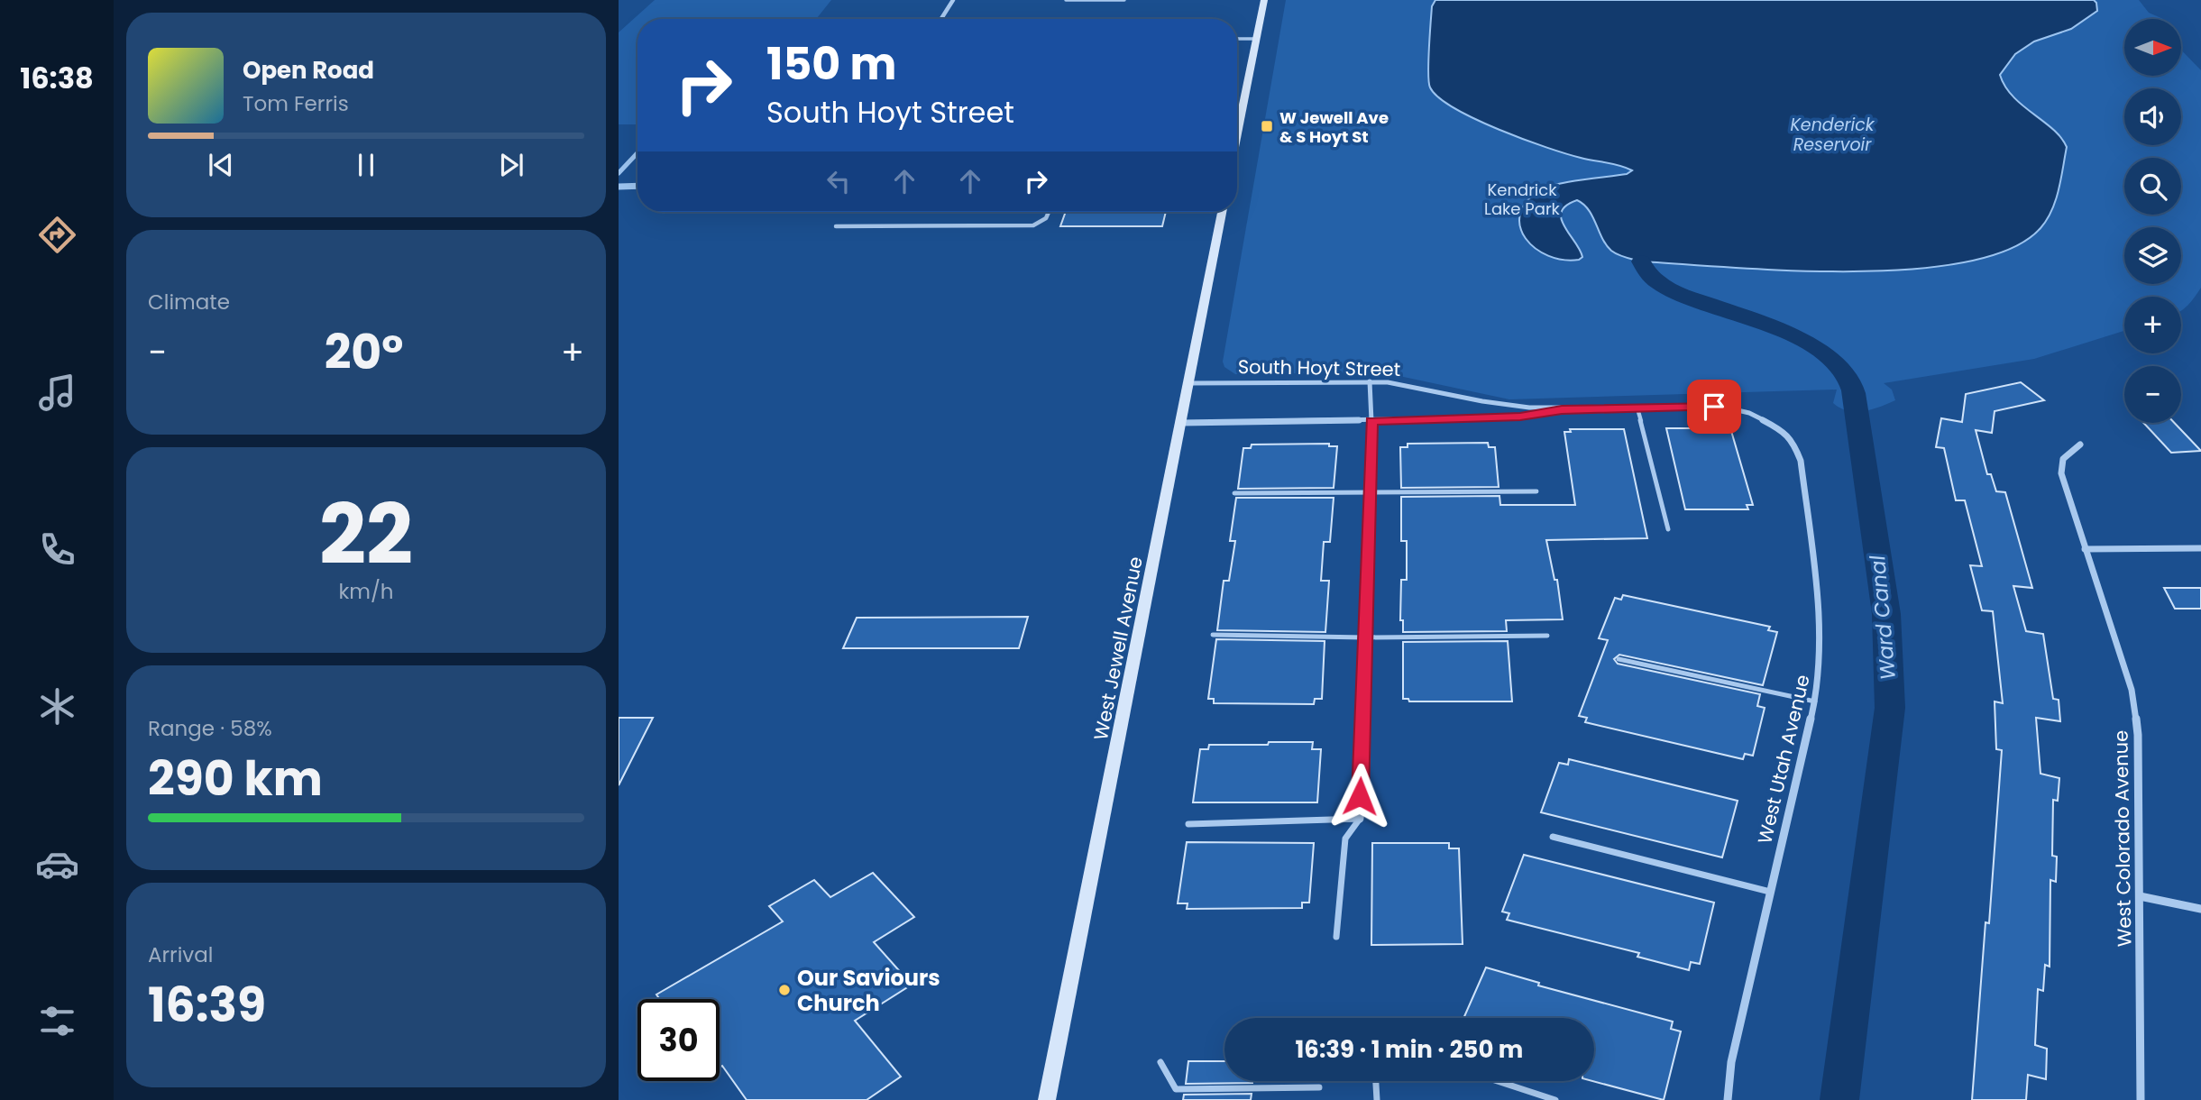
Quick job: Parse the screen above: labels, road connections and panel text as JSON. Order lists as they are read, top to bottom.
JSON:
{
  "streets": {
    "main road": ["West Jewell Avenue"],
    "street": ["South Hoyt Street", "West Utah Avenue", "West Colorado Avenue"]
  },
  "crossings": [
    ["South Hoyt Street", "West Jewell Avenue"],
    ["South Hoyt Street", "West Utah Avenue"]
  ],
  "water": ["Kenderick Reservoir", "Ward Canal"],
  "parks": ["Kendrick Lake Park"],
  "places": {
    "transit": ["W Jewell Ave & S Hoyt St"],
    "other": ["Our Saviours Church"]
  },
  "north": "right",
  "page": {
    "tabs": "16:38",
    "map_buttons": ["+", "−"],
    "turn": ["150 m", "South Hoyt Street"],
    "song": ["Open Road", "Tom Ferris"],
    "tile": [
      "Climate",
      ["22", "km/h"],
      ["Range · 58%", "290 km"],
      ["Arrival", "16:39"]
    ],
    "heat": ["−", "20°", "+"],
    "limit": "30",
    "trip": "16:39 · 1 min · 250 m"
  }
}
